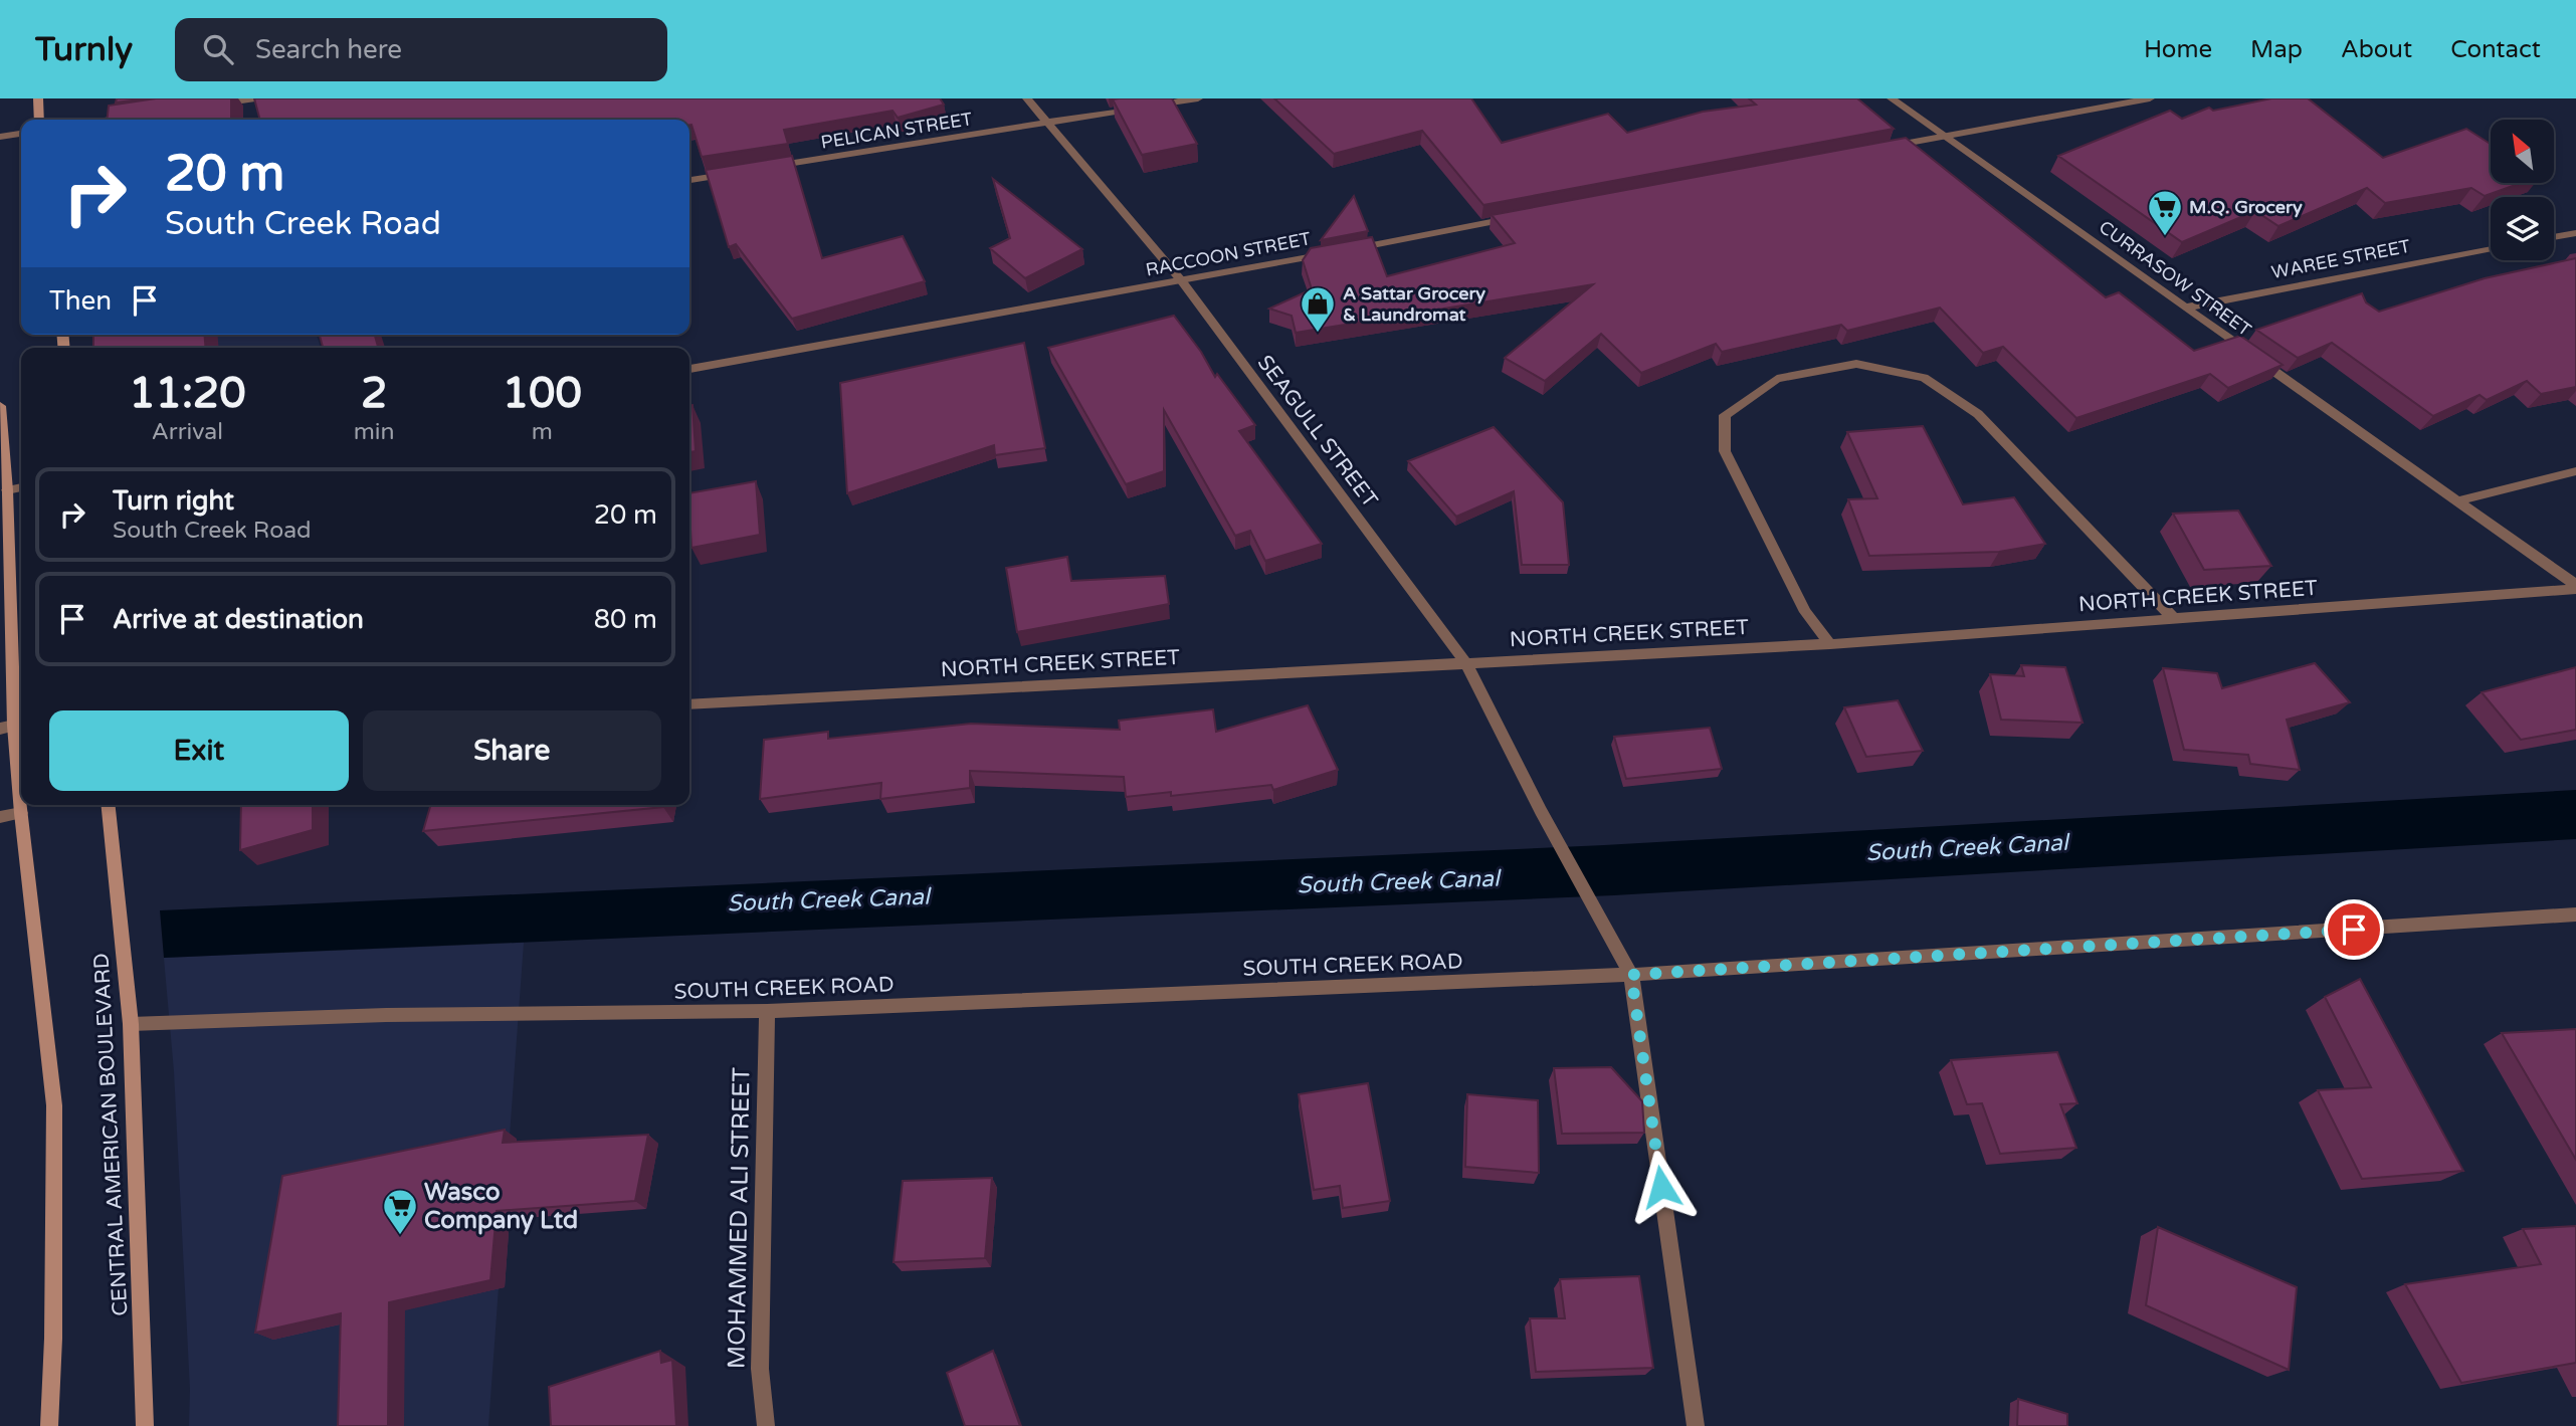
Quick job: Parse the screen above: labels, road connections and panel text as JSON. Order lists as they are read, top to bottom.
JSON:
{
  "streets": {
    "main road": ["CENTRAL AMERICAN BOULEVARD"],
    "street": [
      "PELICAN STREET",
      "RACCOON STREET",
      "WAREE STREET",
      "CURRASOW STREET",
      "SEAGULL STREET",
      "NORTH CREEK STREET",
      "SOUTH CREEK ROAD",
      "MOHAMMED ALI STREET"
    ]
  },
  "crossings": [
    ["PELICAN STREET", "SEAGULL STREET"],
    ["RACCOON STREET", "SEAGULL STREET"],
    ["WAREE STREET", "CURRASOW STREET"],
    ["CURRASOW STREET", "NORTH CREEK STREET"],
    ["SEAGULL STREET", "NORTH CREEK STREET"],
    ["SEAGULL STREET", "SOUTH CREEK ROAD"],
    ["SOUTH CREEK ROAD", "CENTRAL AMERICAN BOULEVARD"],
    ["SOUTH CREEK ROAD", "MOHAMMED ALI STREET"]
  ],
  "water": ["South Creek Canal"],
  "places": {
    "supermarket": ["M.Q. Grocery", "Wasco Company Ltd"],
    "shop": ["A Sattar Grocery & Laundromat"]
  },
  "north": "top left",
  "page": {
    "header": "Turnly",
    "search": "Search here",
    "nav": [
      "Home",
      "Map",
      "About",
      "Contact"
    ],
    "turn": ["20 m", "South Creek Road"],
    "then": "Then",
    "eta": [
      "11:20",
      "Arrival",
      "2",
      "min",
      "100",
      "m"
    ],
    "list": [
      {
        "name": "Turn right",
        "note": "South Creek Road",
        "value": "20 m"
      },
      {
        "name": "Arrive at destination",
        "value": "80 m"
      }
    ],
    "buttons": ["Exit", "Share"]
  }
}
